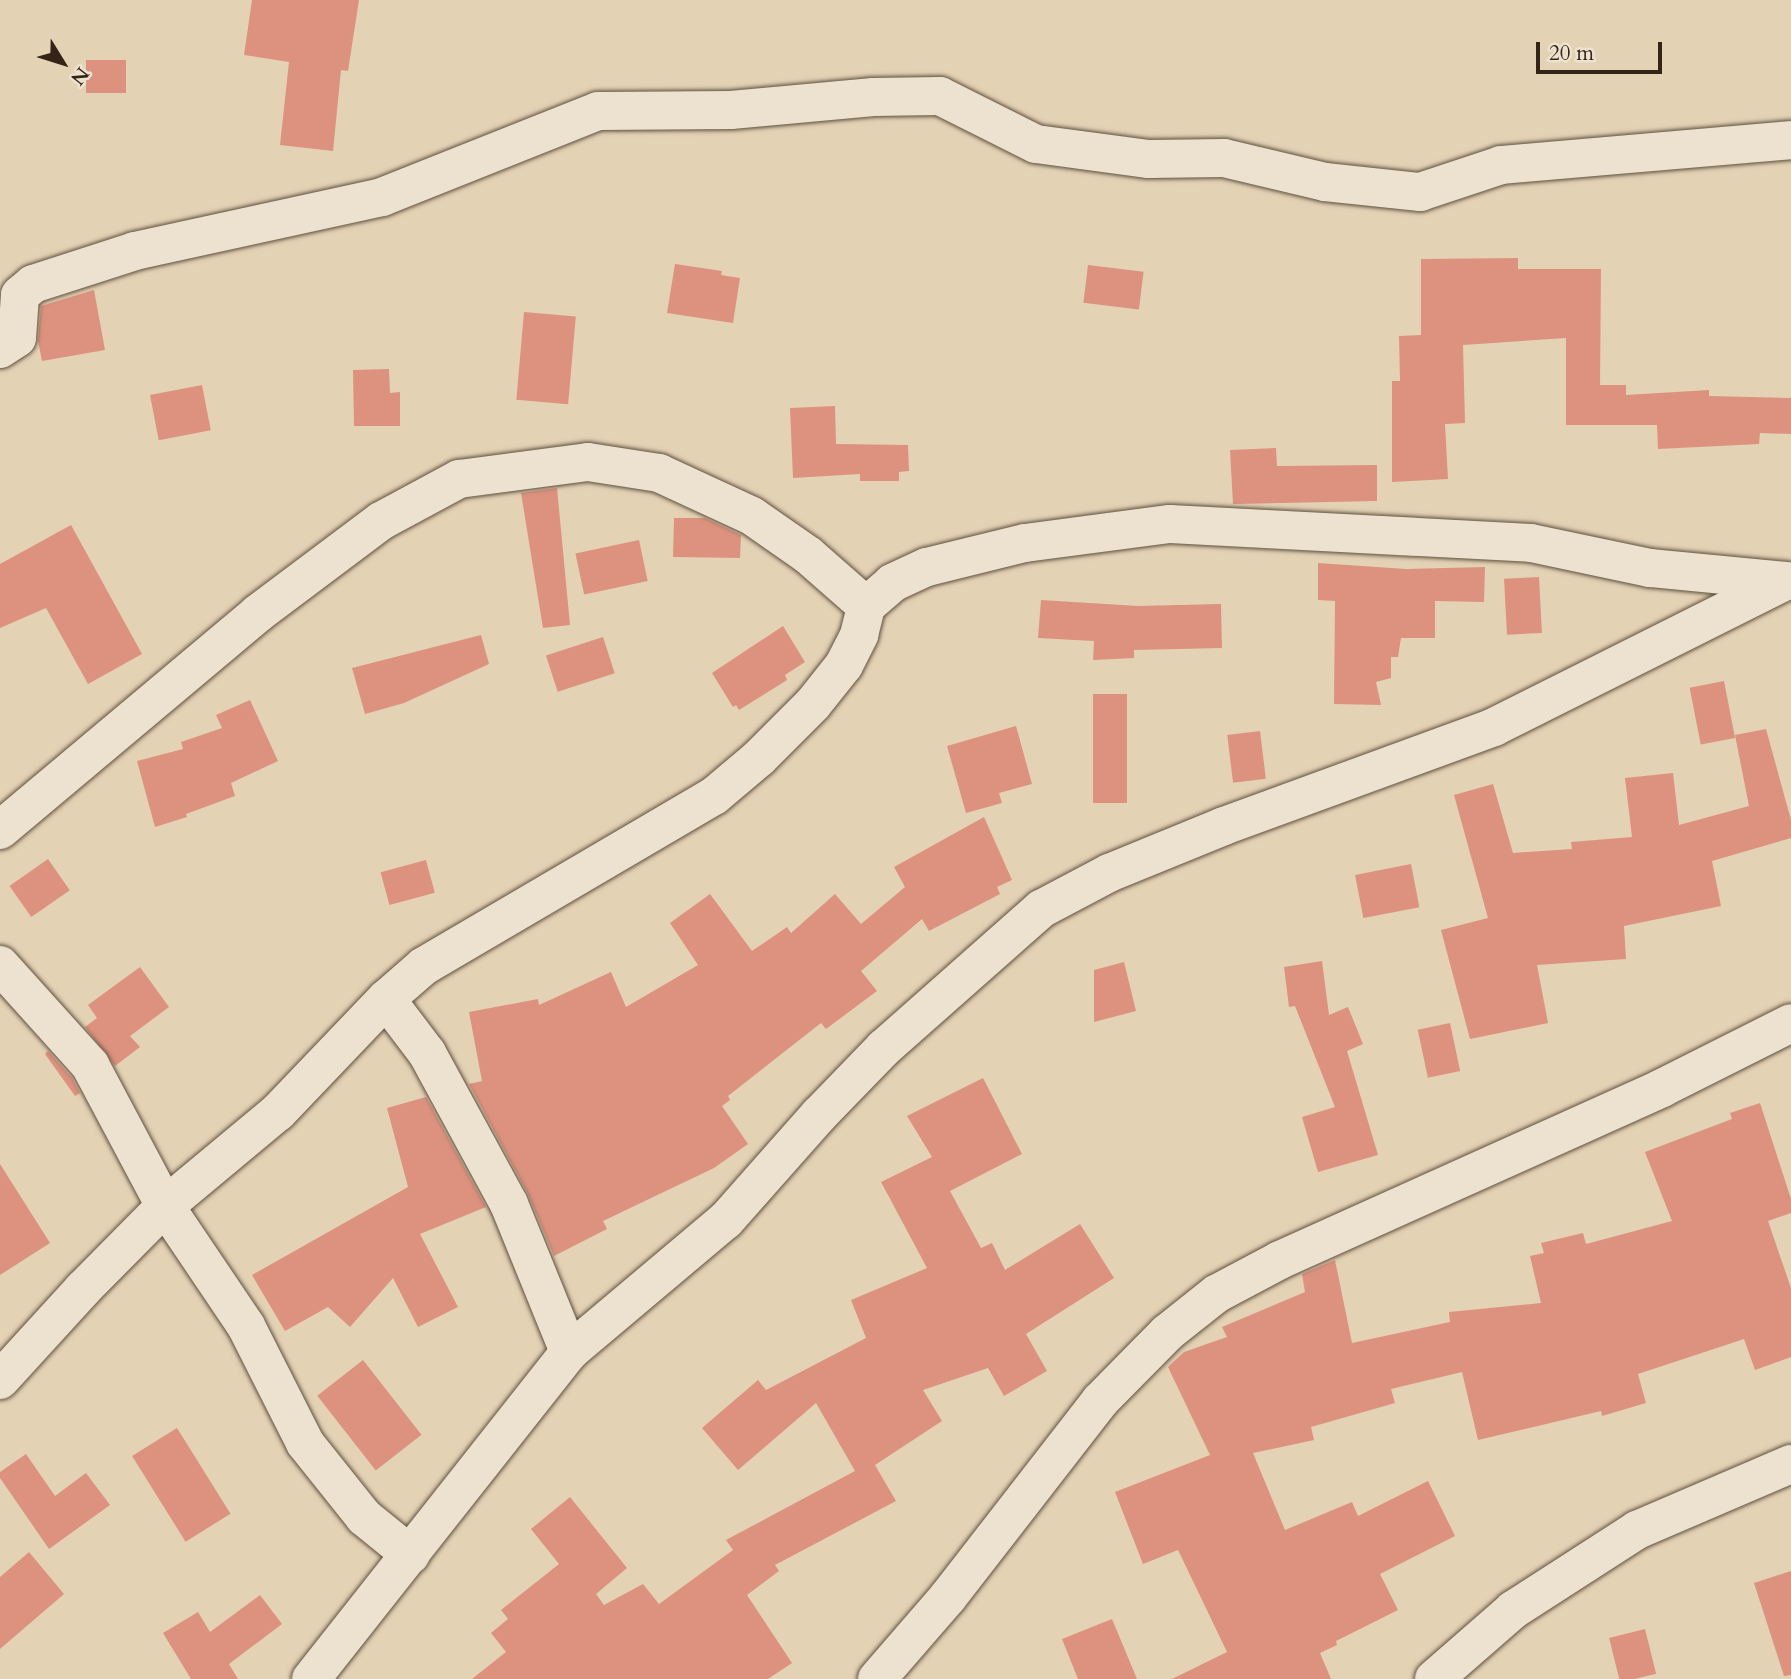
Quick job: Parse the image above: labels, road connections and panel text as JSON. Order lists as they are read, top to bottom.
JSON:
{
  "scale_bar": "20 m",
  "north": "bottom right"
}
